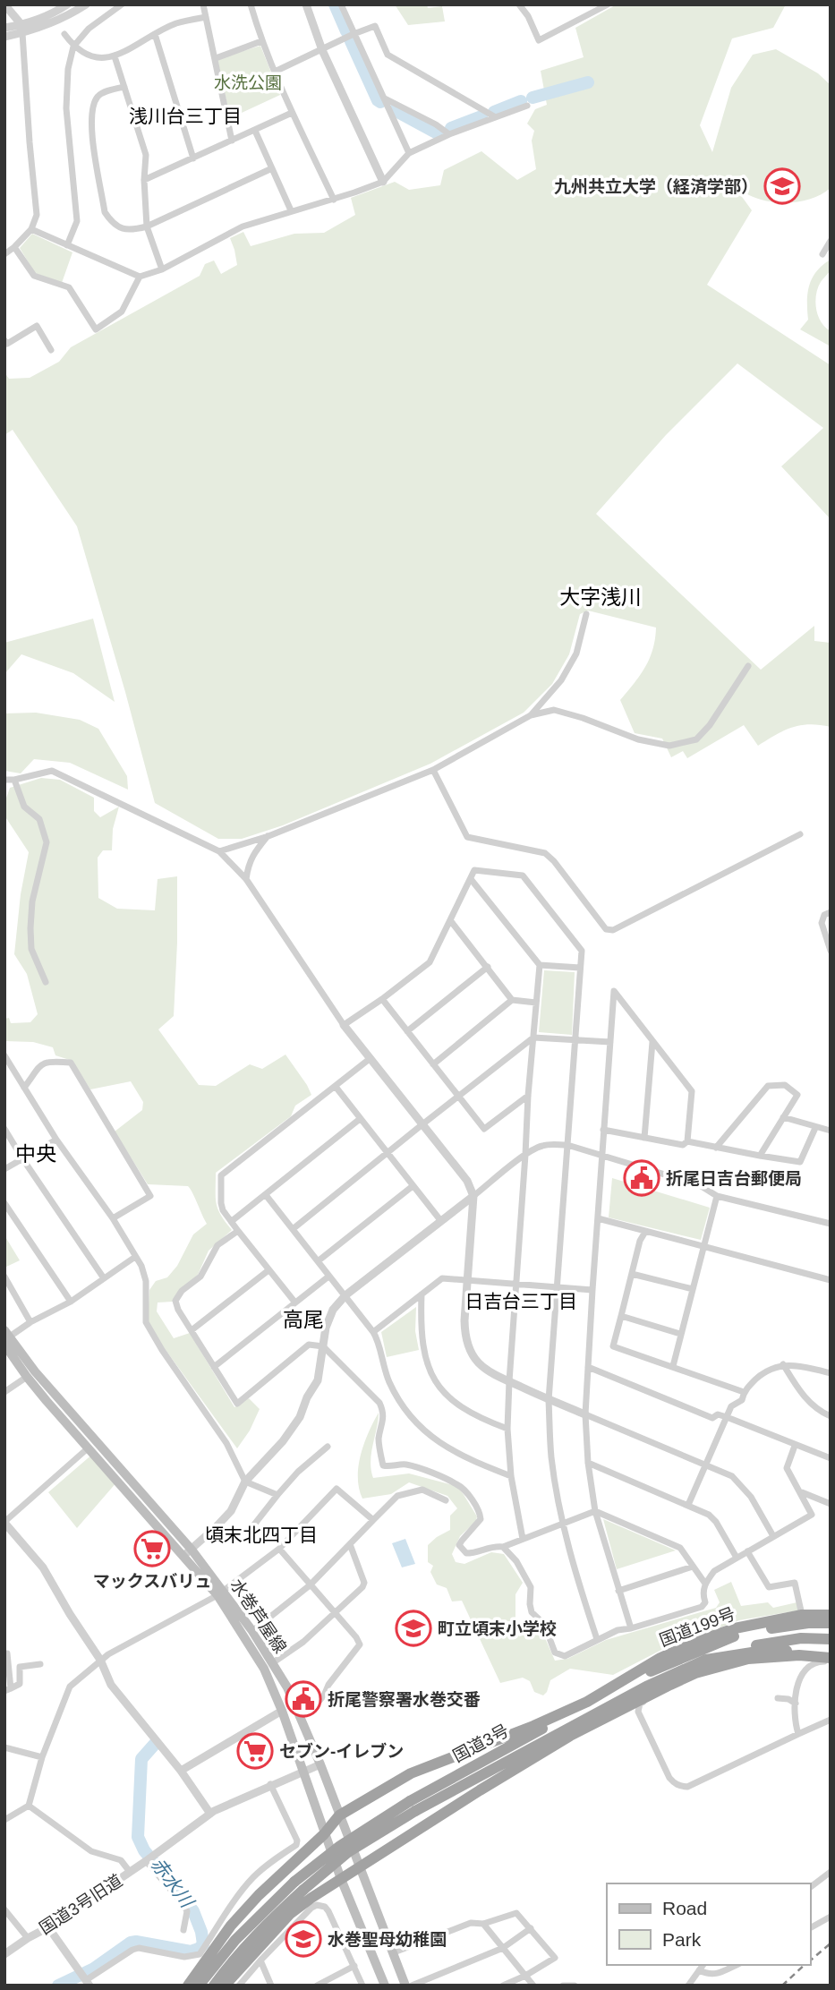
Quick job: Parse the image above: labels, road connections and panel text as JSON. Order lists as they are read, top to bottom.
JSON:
{
  "streets": {
    "highway": ["国道199号", "国道3号"],
    "main road": ["水巻芦屋線"],
    "street": ["国道3号旧道"]
  },
  "crossings": [
    ["水巻芦屋線", "国道3号旧道"],
    ["国道199号", "国道3号"]
  ],
  "districts": [
    "浅川台三丁目",
    "大字浅川",
    "中央",
    "日吉台三丁目",
    "高尾",
    "頃末北四丁目"
  ],
  "water": ["赤水川"],
  "parks": ["水洗公園"],
  "places": {
    "school or university": ["九州共立大学（経済学部）", "町立頃末小学校", "水巻聖母幼稚園"],
    "public building": ["折尾日吉台郵便局", "折尾警察署水巻交番"],
    "supermarket": ["マックスバリュ", "セブン-イレブン"]
  },
  "legend": ["Road", "Park"]
}
